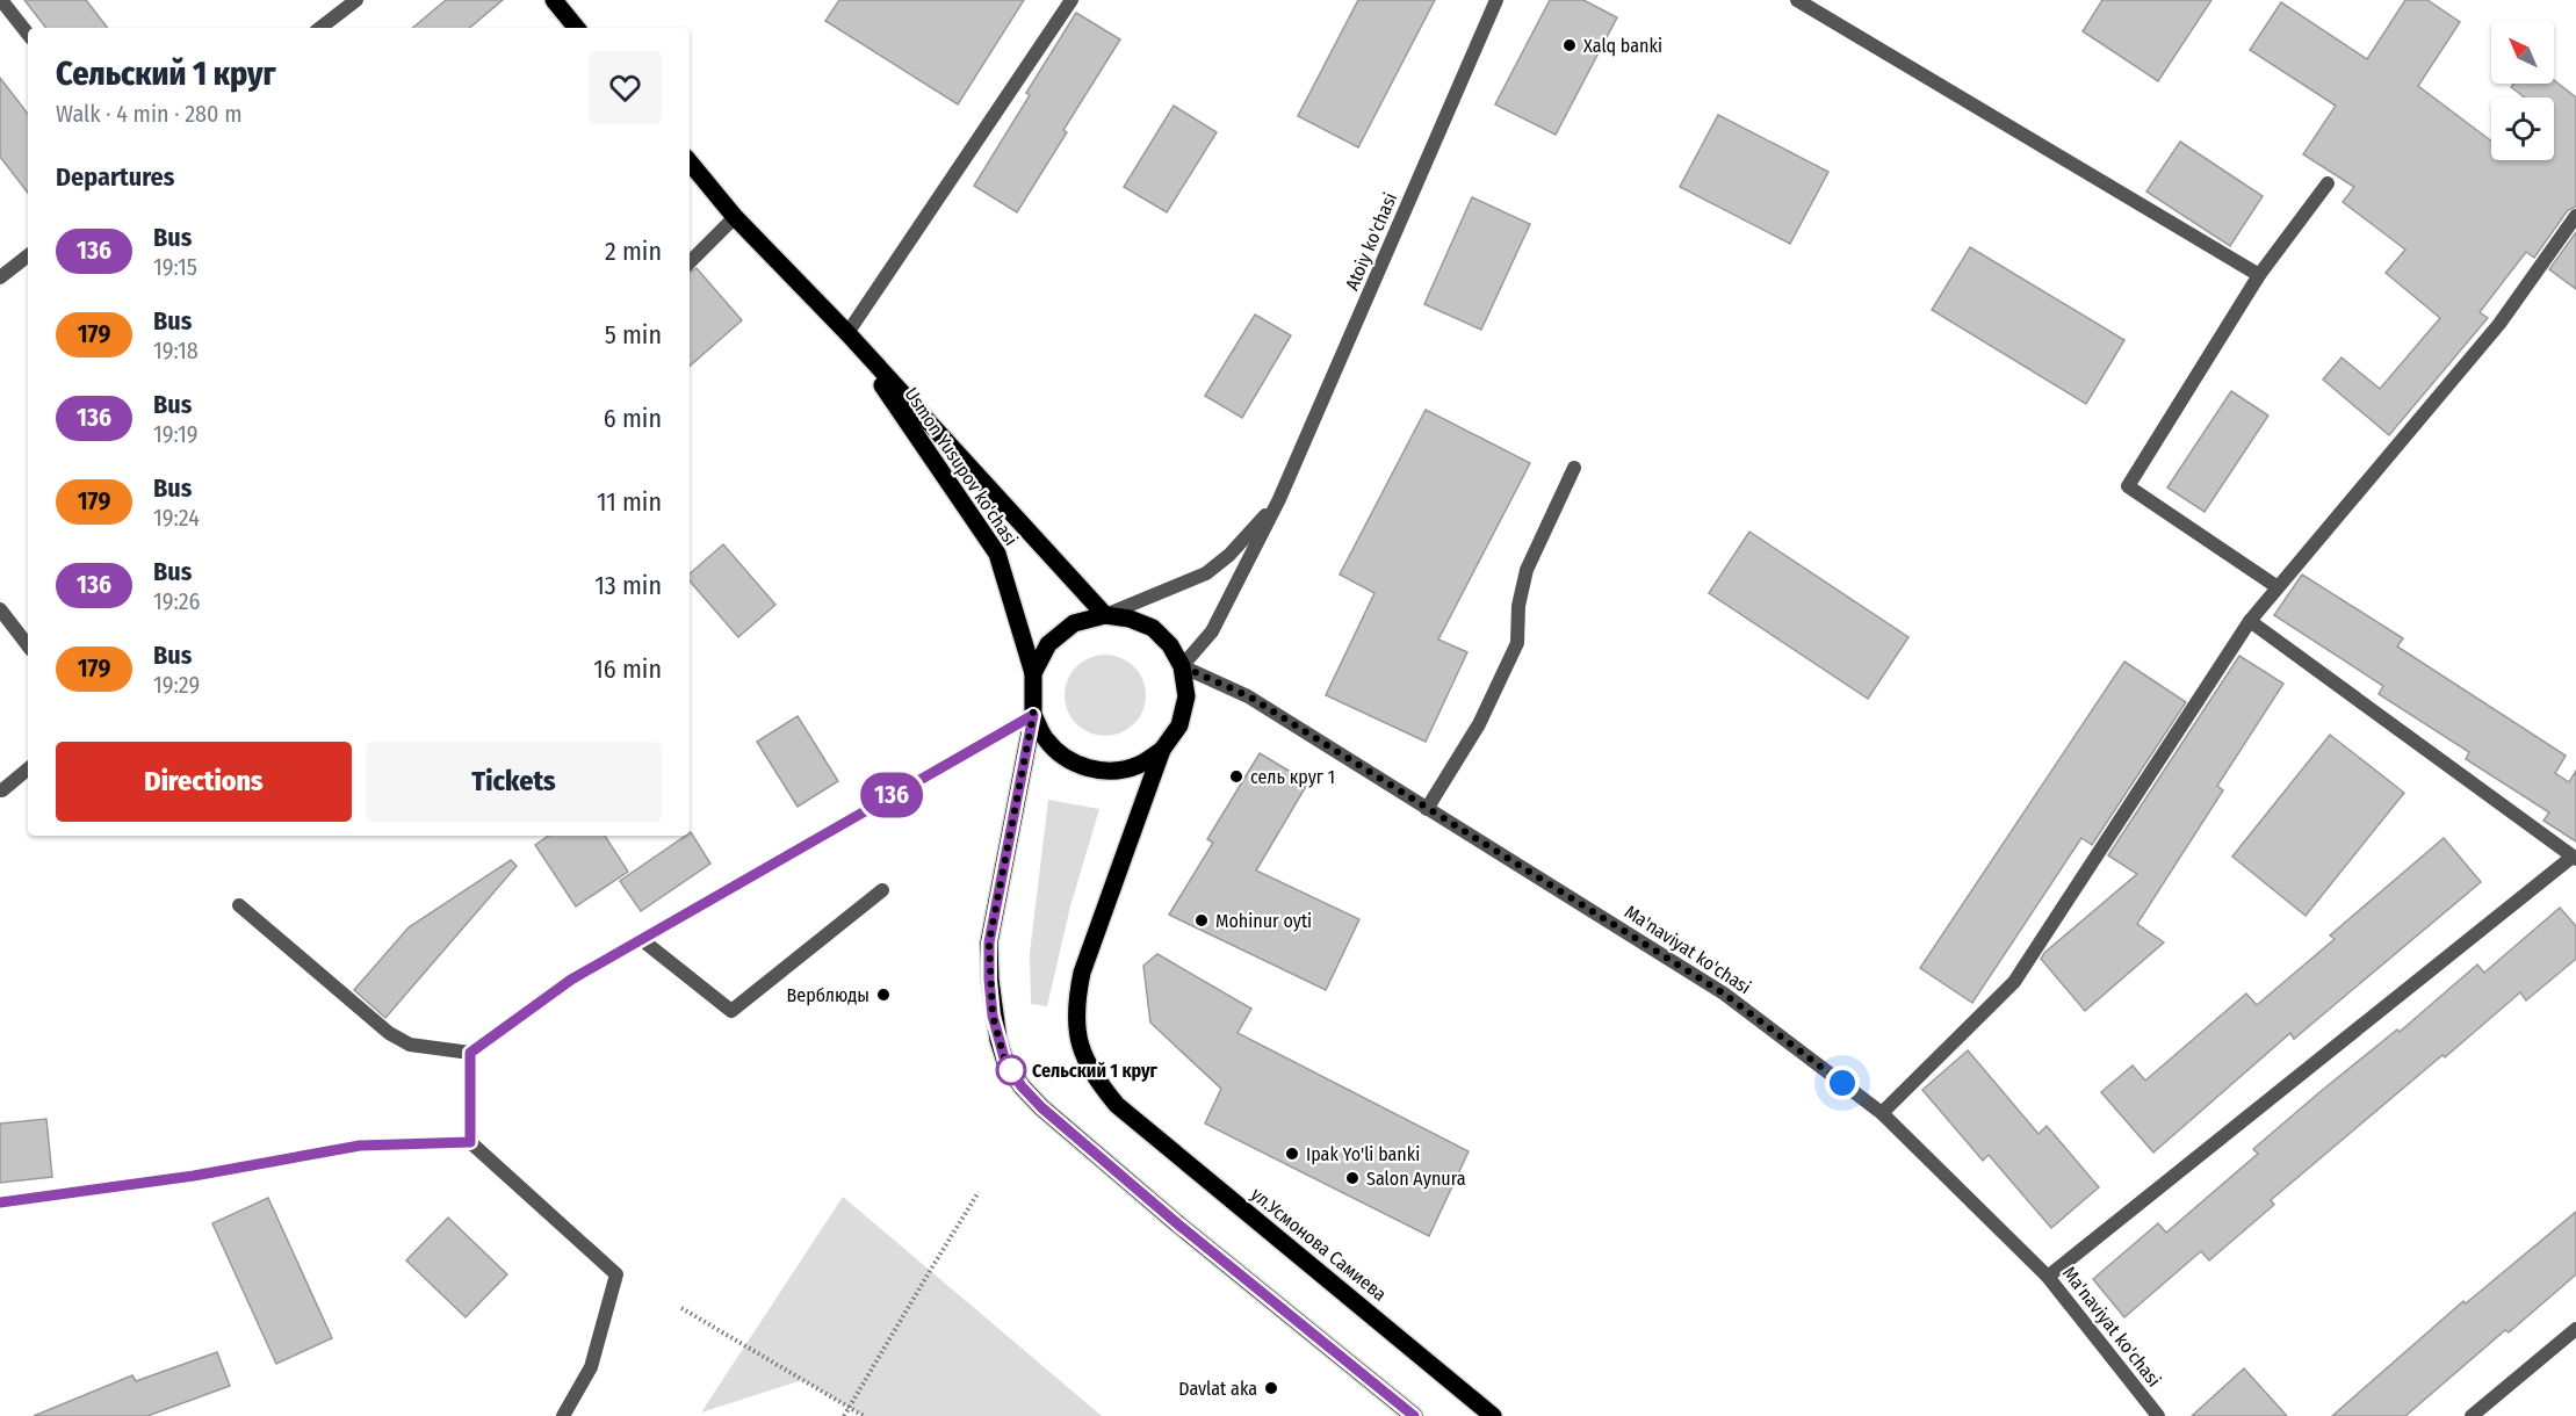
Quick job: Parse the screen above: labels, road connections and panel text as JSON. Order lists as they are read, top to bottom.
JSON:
{
  "streets": {
    "main road": ["Usmon Yusupov ko'chasi", "ул.Усмонова Самиева"],
    "street": ["Atoiy ko'chasi", "Ma'naviyat ko'chasi"]
  },
  "crossings": [
    ["Atoiy ko'chasi", "Usmon Yusupov ko'chasi"],
    ["Atoiy ko'chasi", "Ma'naviyat ko'chasi"],
    ["Atoiy ko'chasi", "ул.Усмонова Самиева"],
    ["Usmon Yusupov ko'chasi", "Ma'naviyat ko'chasi"],
    ["Usmon Yusupov ko'chasi", "ул.Усмонова Самиева"],
    ["Ma'naviyat ko'chasi", "ул.Усмонова Самиева"]
  ],
  "places": [
    "Xalq banki",
    "сель круг 1",
    "Mohinur oyti",
    "Верблюды",
    "Сельский 1 круг",
    "Ipak Yo'li banki",
    "Salon Aynura",
    "Davlat aka"
  ],
  "lines": ["bus line 136"],
  "north": "top left",
  "page": {
    "on_map": "136",
    "heading": [
      ["Сельский 1 круг", "Walk · 4 min · 280 m"],
      "Departures"
    ],
    "list": [
      {
        "mark": "136",
        "name": "Bus",
        "note": "19:15",
        "value": "2 min"
      },
      {
        "mark": "179",
        "name": "Bus",
        "note": "19:18",
        "value": "5 min"
      },
      {
        "mark": "136",
        "name": "Bus",
        "note": "19:19",
        "value": "6 min"
      },
      {
        "mark": "179",
        "name": "Bus",
        "note": "19:24",
        "value": "11 min"
      },
      {
        "mark": "136",
        "name": "Bus",
        "note": "19:26",
        "value": "13 min"
      },
      {
        "mark": "179",
        "name": "Bus",
        "note": "19:29",
        "value": "16 min"
      }
    ],
    "buttons": ["Directions", "Tickets"]
  }
}
